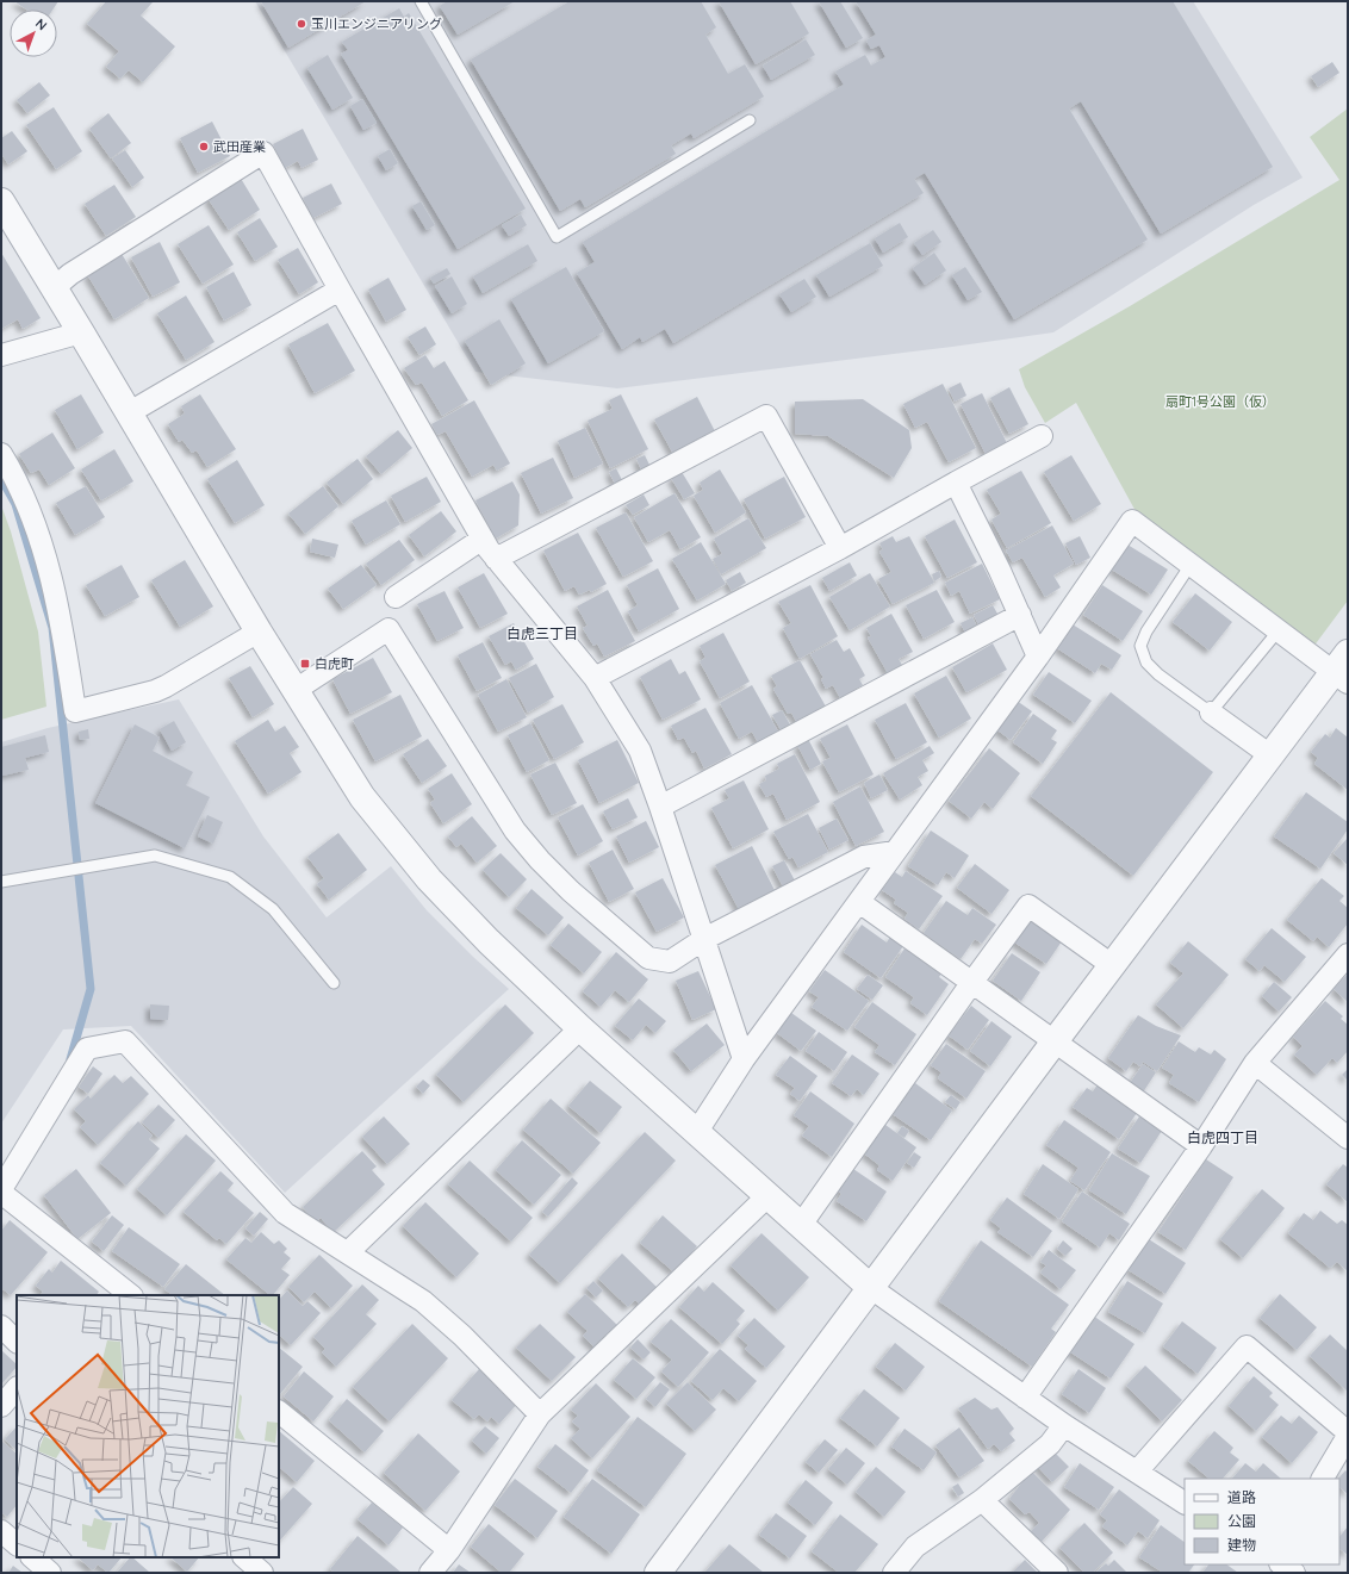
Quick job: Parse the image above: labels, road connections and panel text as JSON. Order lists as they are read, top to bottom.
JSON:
{
  "districts": ["白虎三丁目", "白虎四丁目"],
  "parks": ["扇町1号公園（仮）"],
  "places": {
    "other": ["玉川エンジニアリング", "武田産業"],
    "transit": ["白虎町"]
  },
  "legend": ["道路", "公園", "建物"],
  "north": "top right"
}
